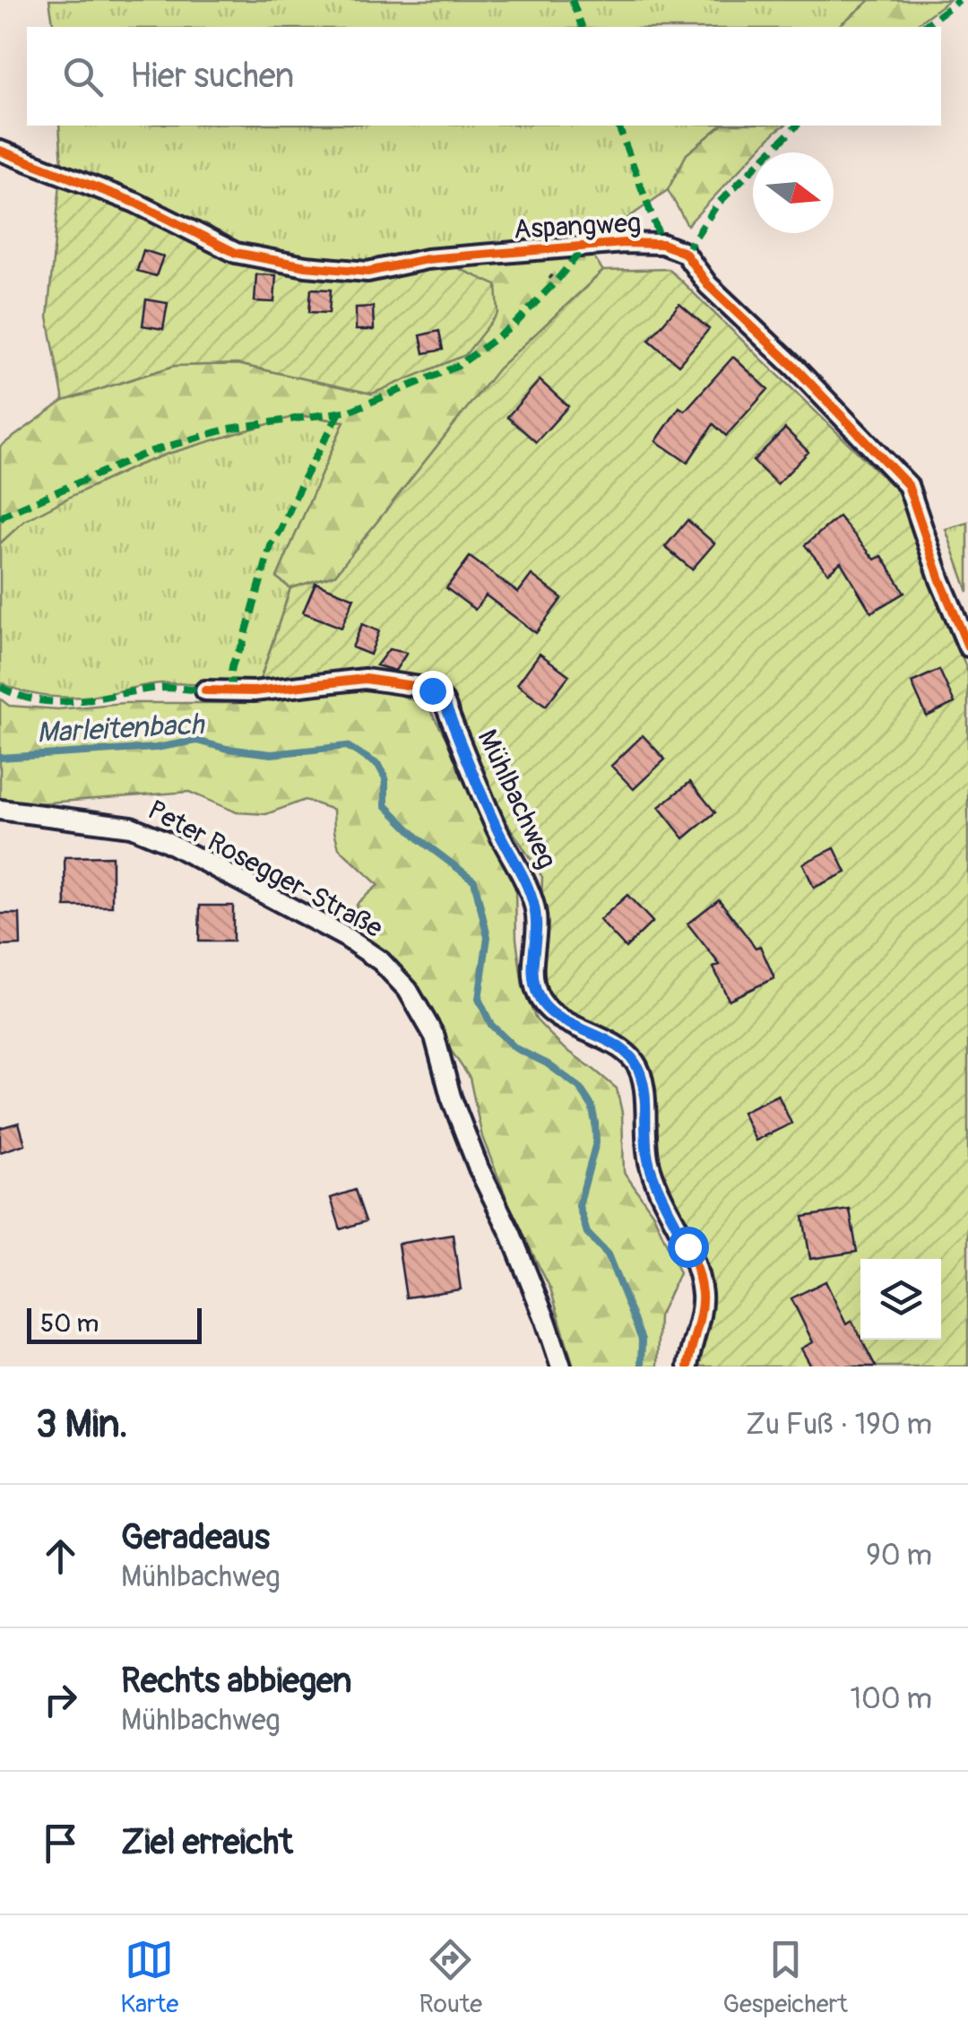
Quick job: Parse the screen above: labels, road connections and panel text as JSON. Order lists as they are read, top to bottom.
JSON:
{
  "streets": {
    "street": ["Aspangweg", "Mühlbachweg", "Peter Rosegger-Straße"]
  },
  "water": ["Marleitenbach"],
  "scale_bar": "50 m",
  "north": "right",
  "page": {
    "search": "Hier suchen",
    "scale": "50 m",
    "heading": ["3 Min.", "Zu Fuß · 190 m"],
    "list": [
      ["Geradeaus", "Mühlbachweg", "90 m"],
      ["Rechts abbiegen", "Mühlbachweg", "100 m"],
      "Ziel erreicht"
    ],
    "nav": ["Karte", "Route", "Gespeichert"]
  }
}
